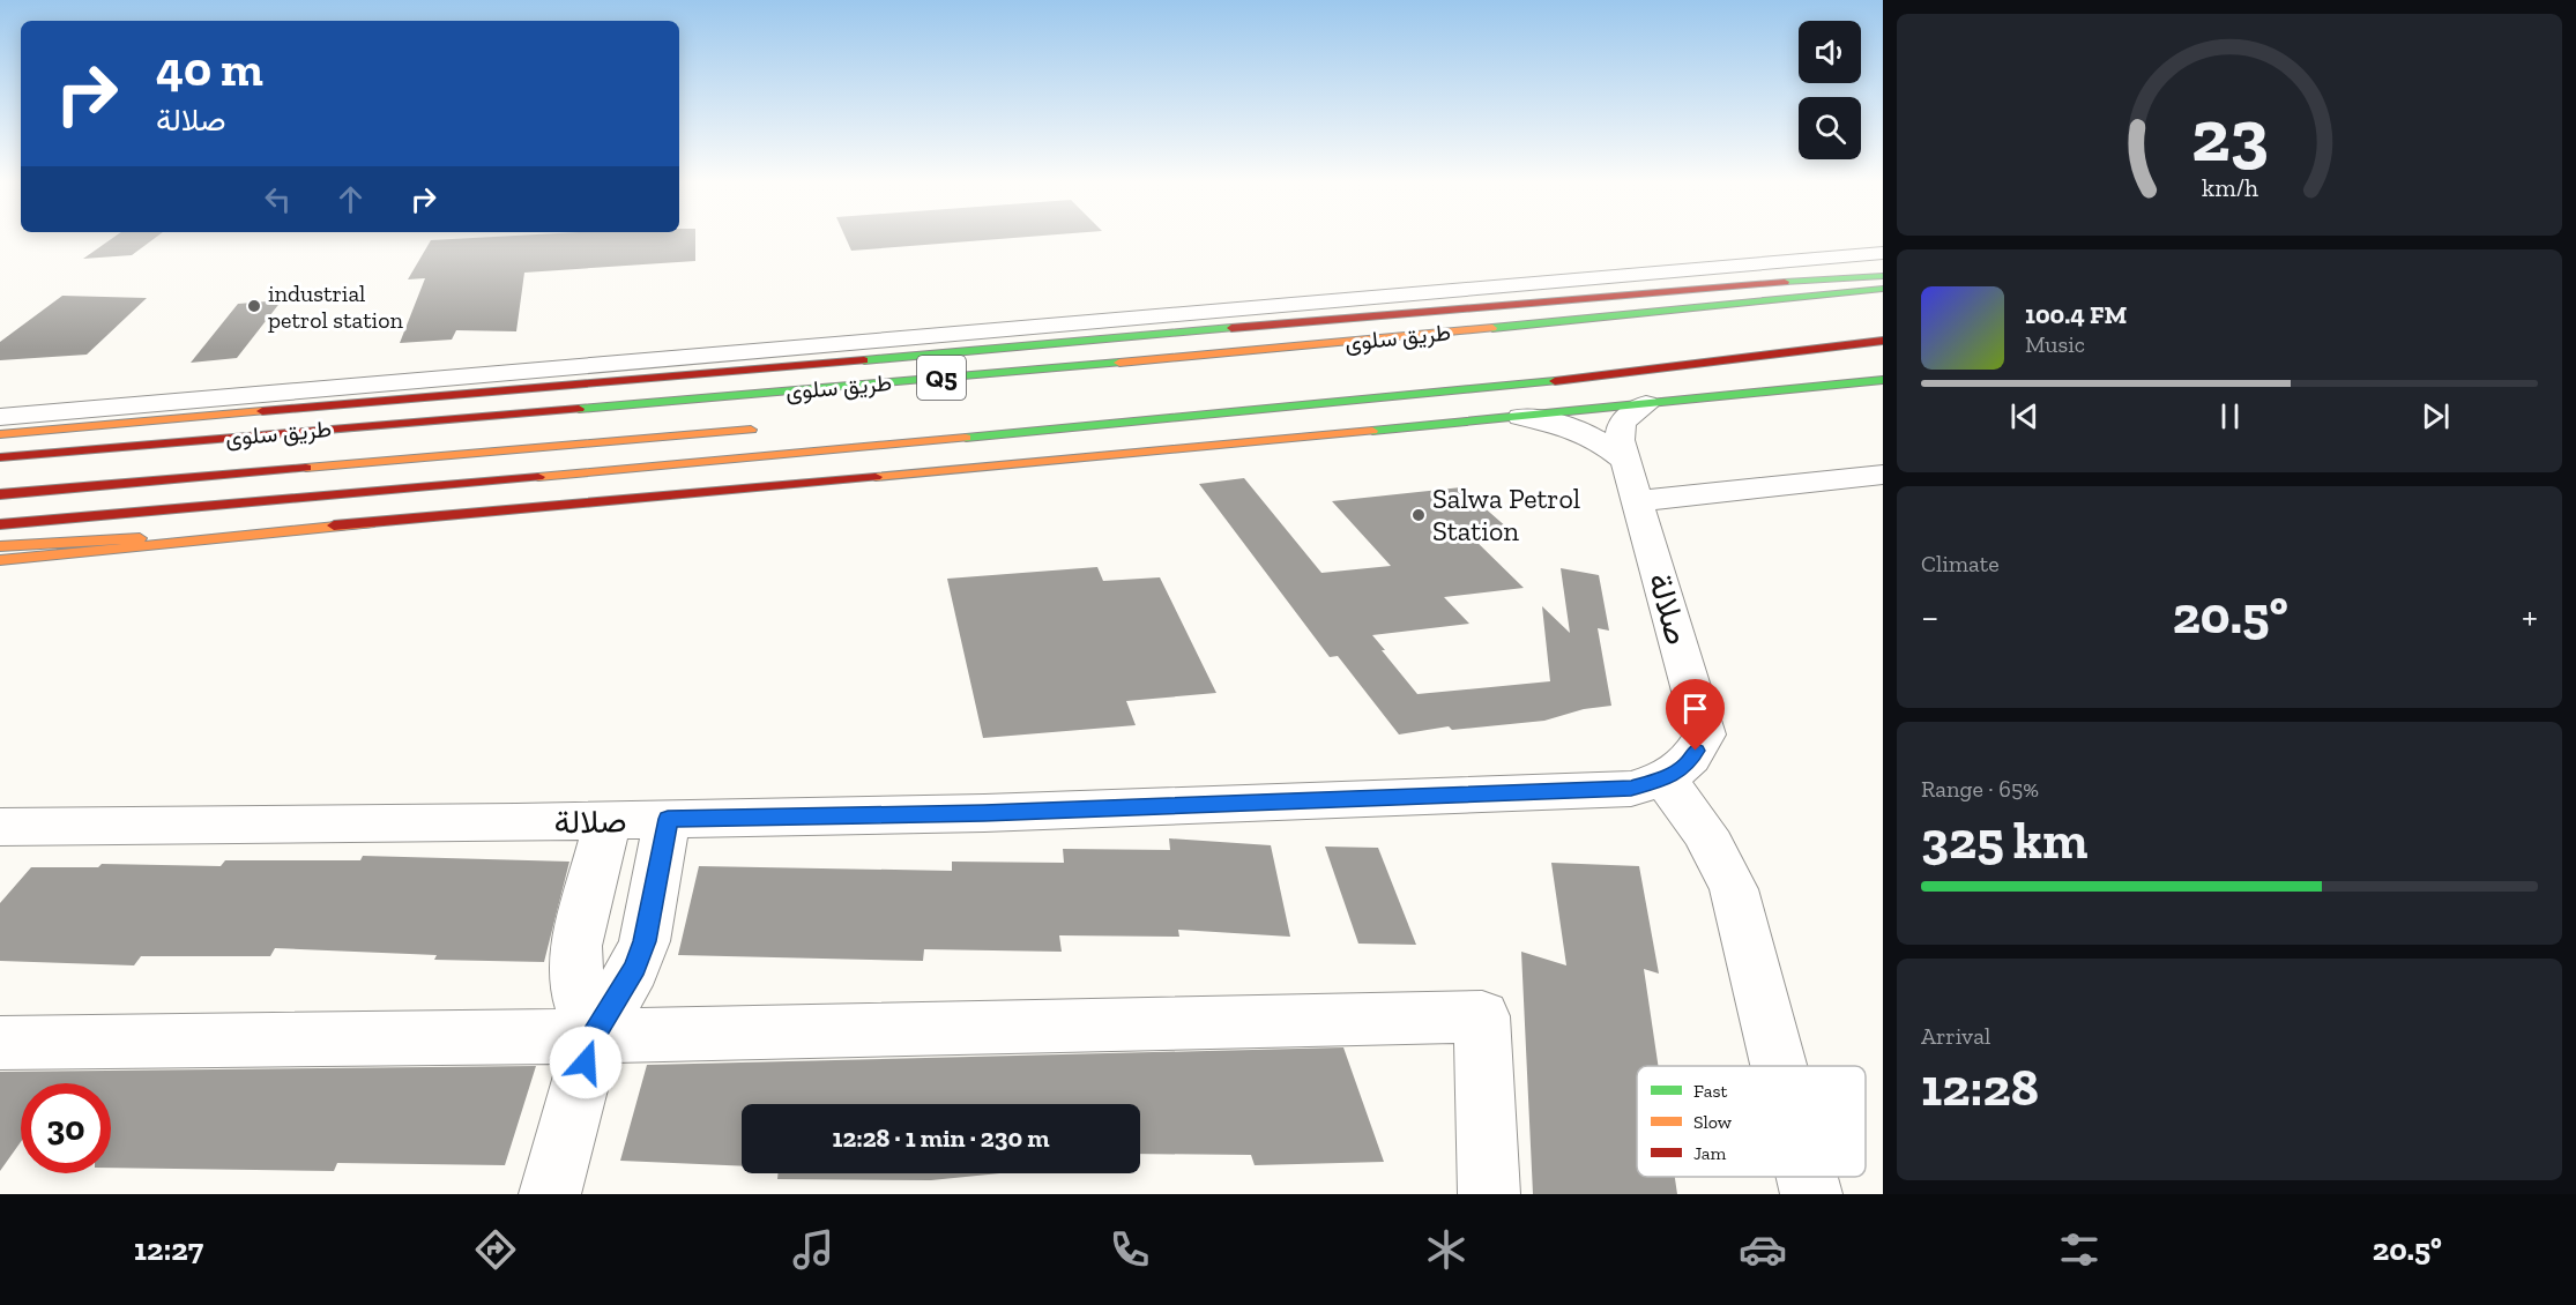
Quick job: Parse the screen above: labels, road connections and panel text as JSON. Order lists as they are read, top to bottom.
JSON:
{
  "streets": {
    "main road": ["طريق سلوى", "Q5"],
    "street": ["صلالة"]
  },
  "places": ["industrial petrol station", "Salwa Petrol Station"],
  "legend": ["Fast", "Slow", "Jam"],
  "page": {
    "turn": ["40 m", "صلالة"],
    "song": ["100.4 FM", "Music"],
    "tile": [
      "Climate",
      ["Range · 65%", "325 km"],
      ["Arrival", "12:28"]
    ],
    "heat": ["−", "20.5°", "+"],
    "limit": "30",
    "trip": "12:28 · 1 min · 230 m",
    "tabs": ["12:27", "20.5°"],
    "gauge": ["23", "km/h"]
  }
}
